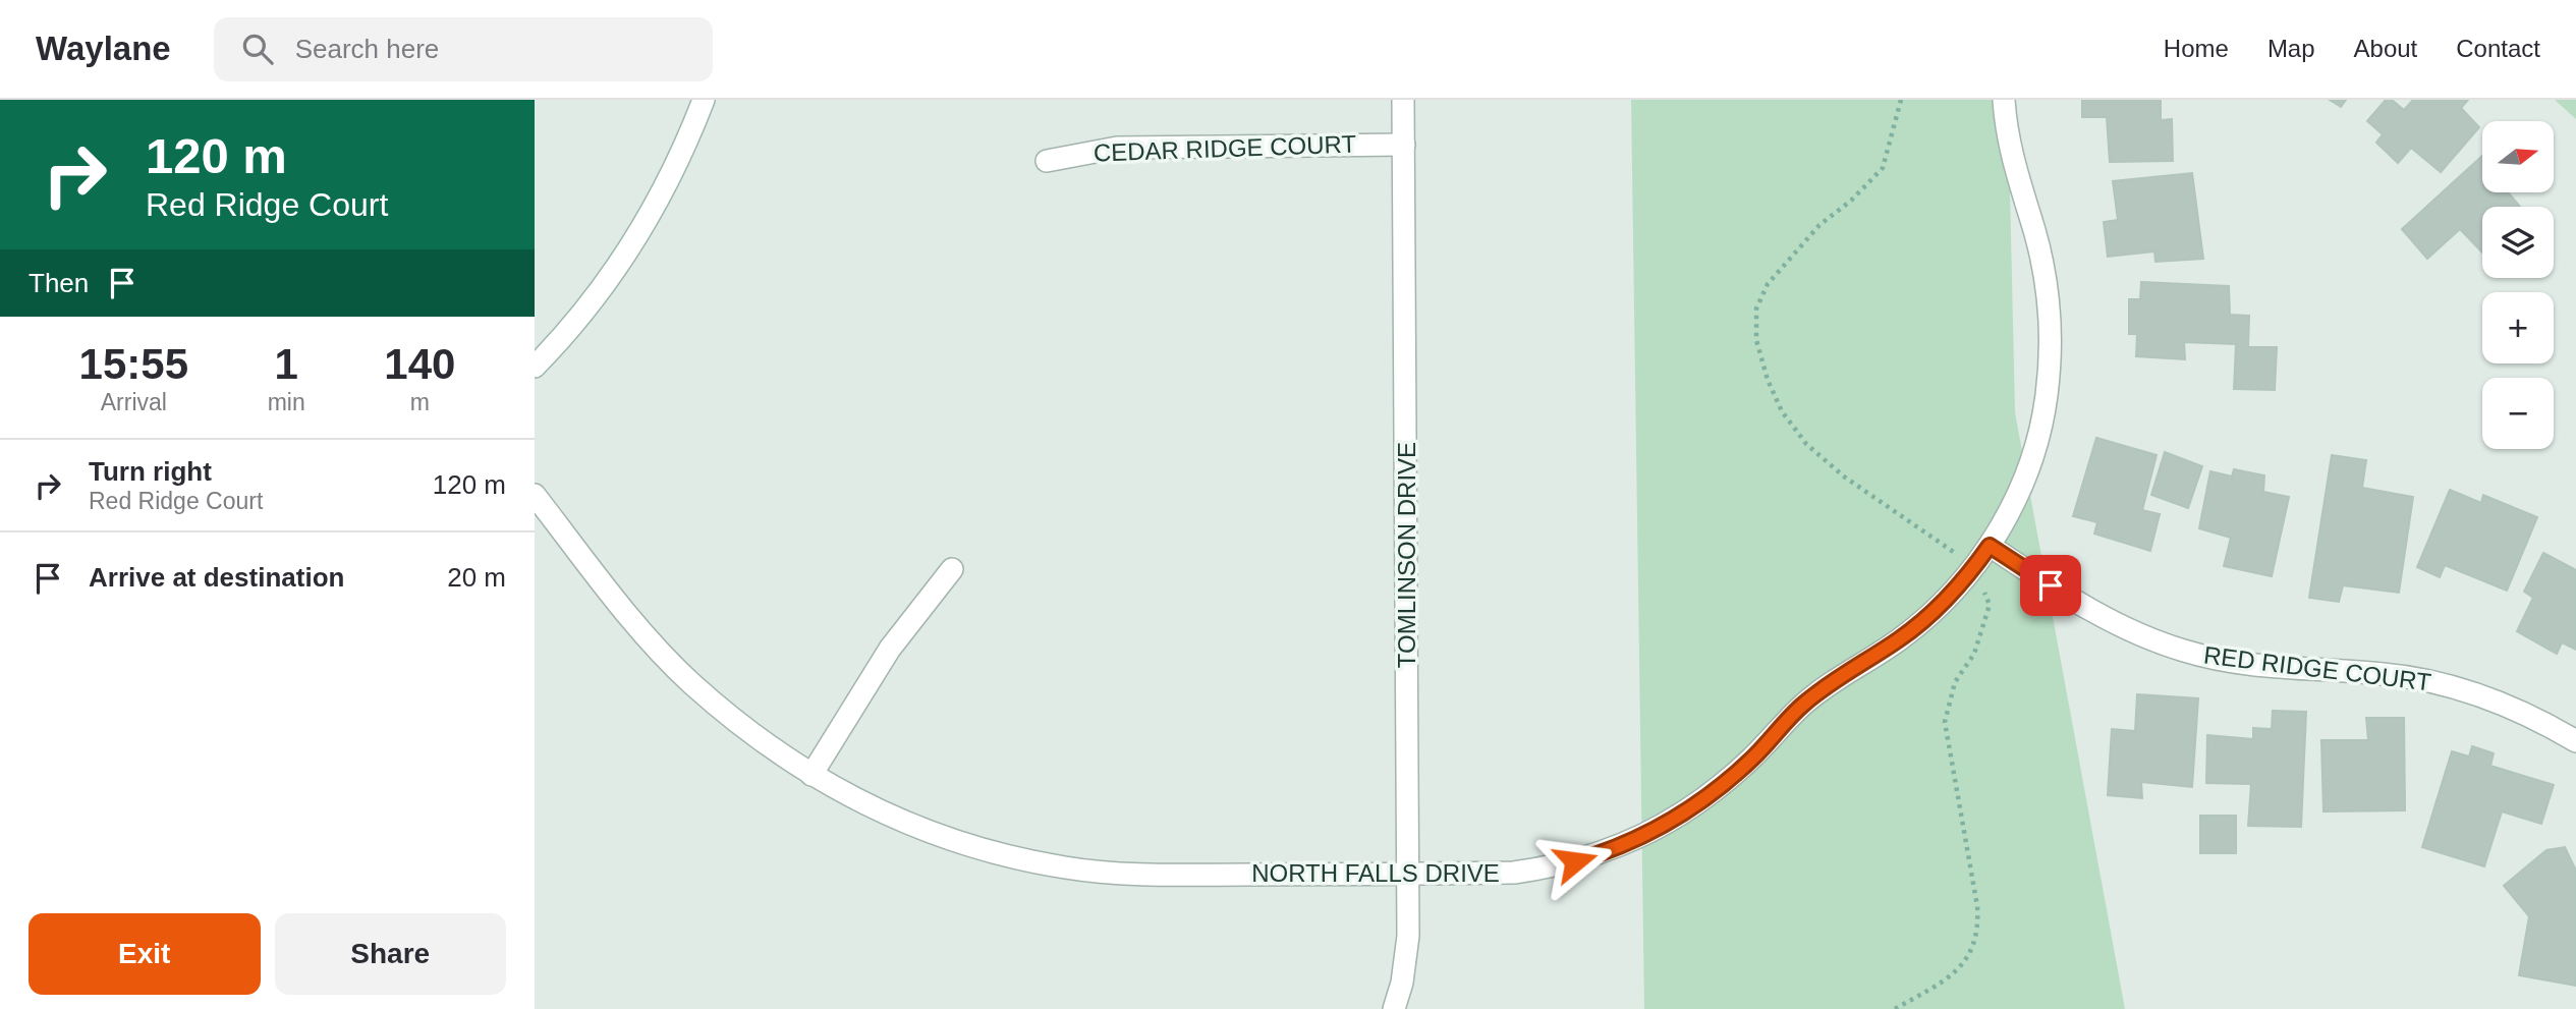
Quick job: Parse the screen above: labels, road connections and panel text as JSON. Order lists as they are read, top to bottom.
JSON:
{
  "streets": {
    "street": [
      "CEDAR RIDGE COURT",
      "TOMLINSON DRIVE",
      "RED RIDGE COURT",
      "NORTH FALLS DRIVE"
    ]
  },
  "crossings": [
    ["CEDAR RIDGE COURT", "TOMLINSON DRIVE"],
    ["TOMLINSON DRIVE", "NORTH FALLS DRIVE"],
    ["RED RIDGE COURT", "NORTH FALLS DRIVE"]
  ],
  "north": "right",
  "page": {
    "header": "Waylane",
    "search": "Search here",
    "nav": [
      "Home",
      "Map",
      "About",
      "Contact"
    ],
    "turn": ["120 m", "Red Ridge Court"],
    "map_buttons": ["+", "−"],
    "then": "Then",
    "eta": [
      "15:55",
      "Arrival",
      "1",
      "min",
      "140",
      "m"
    ],
    "list": [
      {
        "name": "Turn right",
        "note": "Red Ridge Court",
        "value": "120 m"
      },
      {
        "name": "Arrive at destination",
        "value": "20 m"
      }
    ],
    "buttons": ["Exit", "Share"]
  }
}
